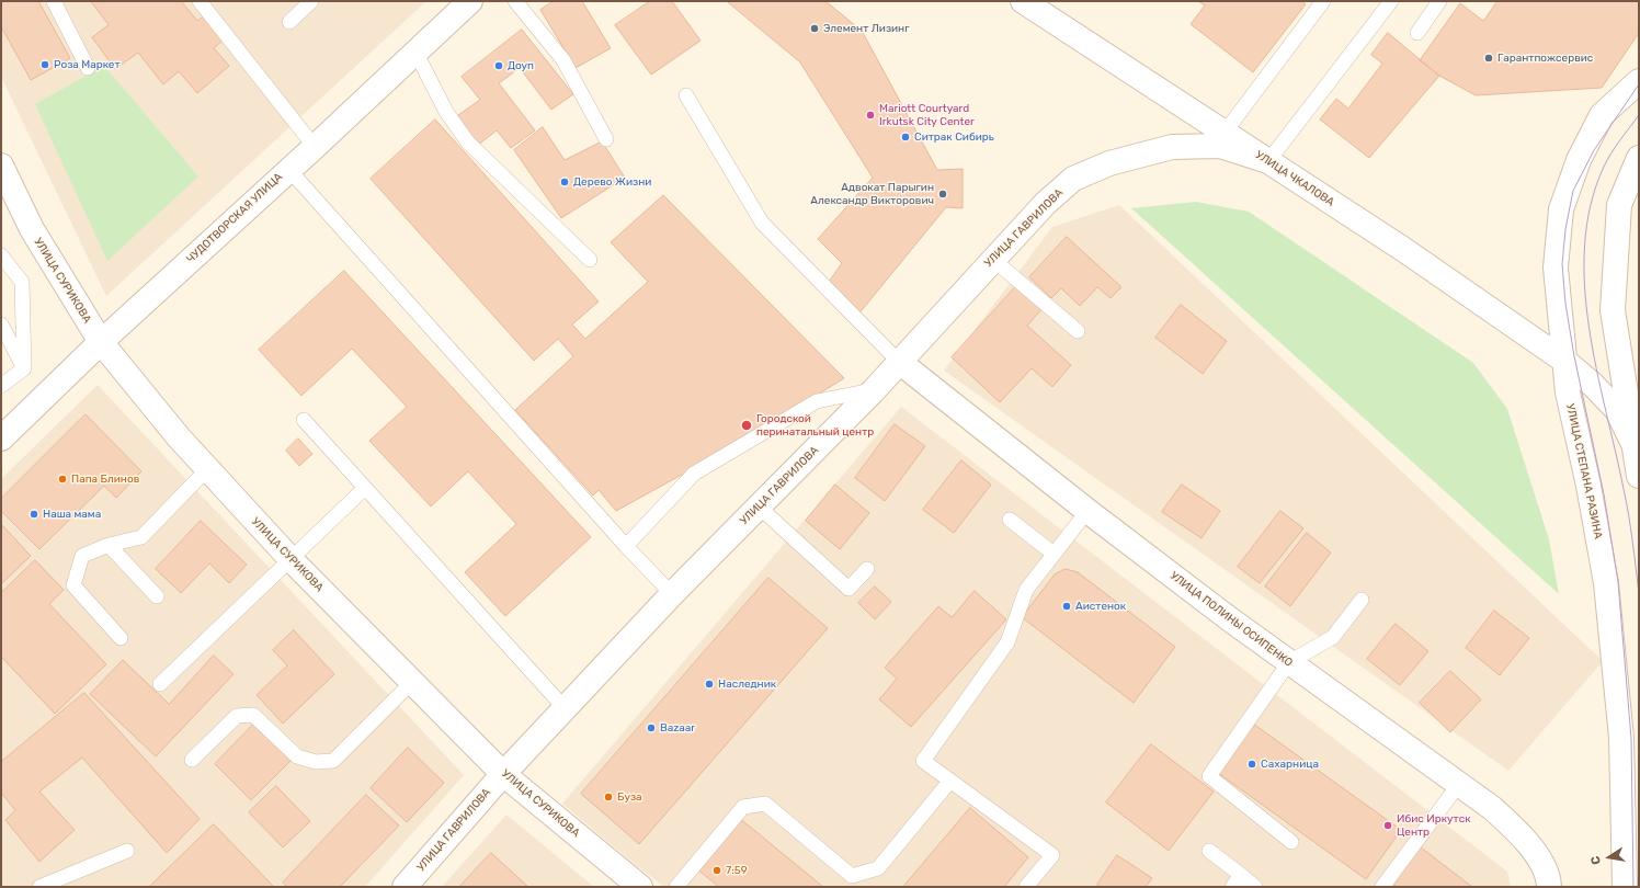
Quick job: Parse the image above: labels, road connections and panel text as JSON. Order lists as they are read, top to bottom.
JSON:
{
  "streets": {
    "main road": [
      "УЛИЦА ЧКАЛОВА",
      "ЧУДОТВОРСКАЯ УЛИЦА",
      "УЛИЦА ГАВРИЛОВА",
      "УЛИЦА СУРИКОВА",
      "УЛИЦА СТЕПАНА РАЗИНА",
      "УЛИЦА ПОЛИНЫ ОСИПЕНКО"
    ]
  },
  "crossings": [
    ["УЛИЦА ЧКАЛОВА", "УЛИЦА ГАВРИЛОВА"],
    ["УЛИЦА ЧКАЛОВА", "УЛИЦА СТЕПАНА РАЗИНА"],
    ["ЧУДОТВОРСКАЯ УЛИЦА", "УЛИЦА СУРИКОВА"],
    ["УЛИЦА ГАВРИЛОВА", "УЛИЦА СУРИКОВА"],
    ["УЛИЦА ГАВРИЛОВА", "УЛИЦА ПОЛИНЫ ОСИПЕНКО"]
  ],
  "places": [
    "Элемент Лизинг",
    "Гарантпожсервис",
    "Роза Маркет",
    "Доуп",
    "Mariott Courtyard Irkutsk City Center",
    "Ситрак Сибирь",
    "Дерево Жизни",
    "Адвокат Парыгин Александр Викторович",
    "Городской перинатальный центр",
    "Папа Блинов",
    "Наша мама",
    "Аистенок",
    "Наследник",
    "Bazaar",
    "Сахарница",
    "Буза",
    "Ибис Иркутск Центр",
    "7:59"
  ],
  "north": "left"
}
